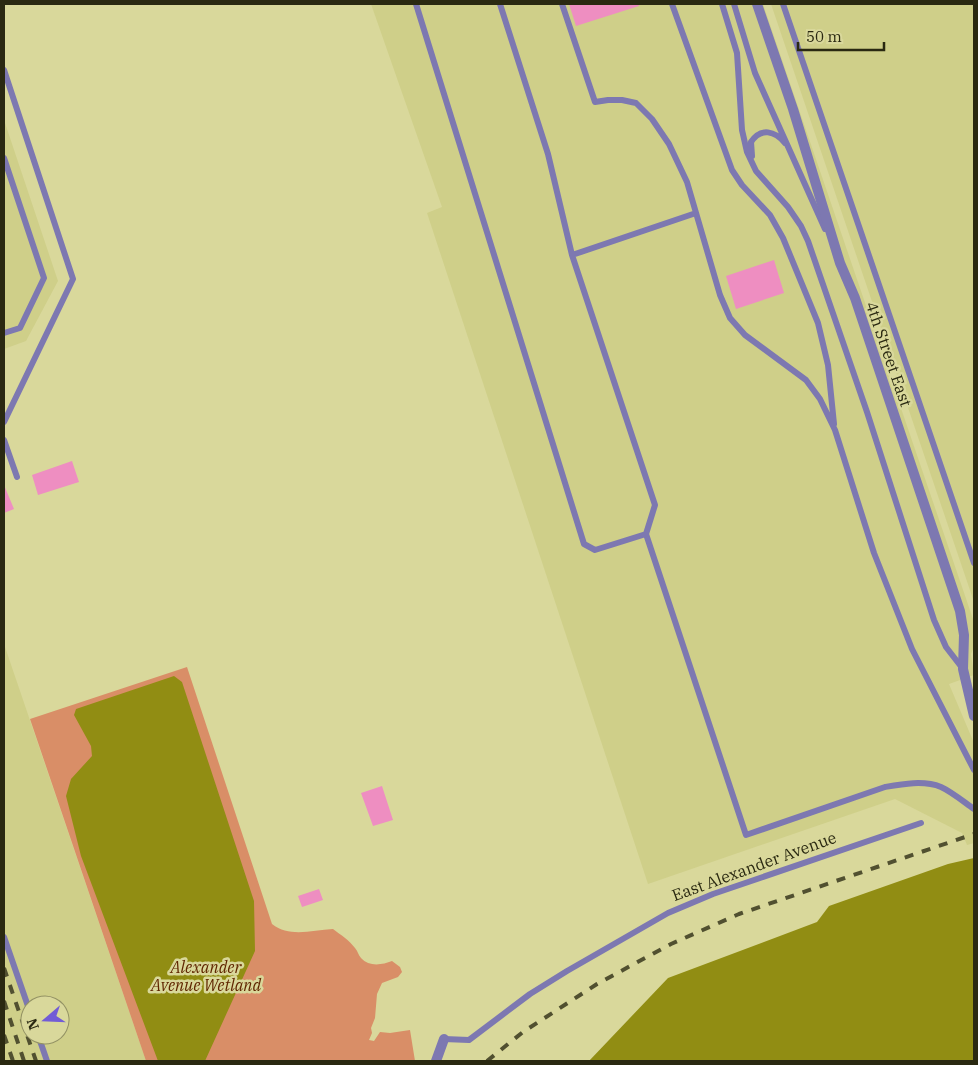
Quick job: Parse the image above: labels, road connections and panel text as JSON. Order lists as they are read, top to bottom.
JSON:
{
  "streets": {
    "street": ["4th Street East", "East Alexander Avenue"]
  },
  "parks": ["Alexander Avenue Wetland"],
  "scale_bar": "50 m",
  "north": "left"
}
